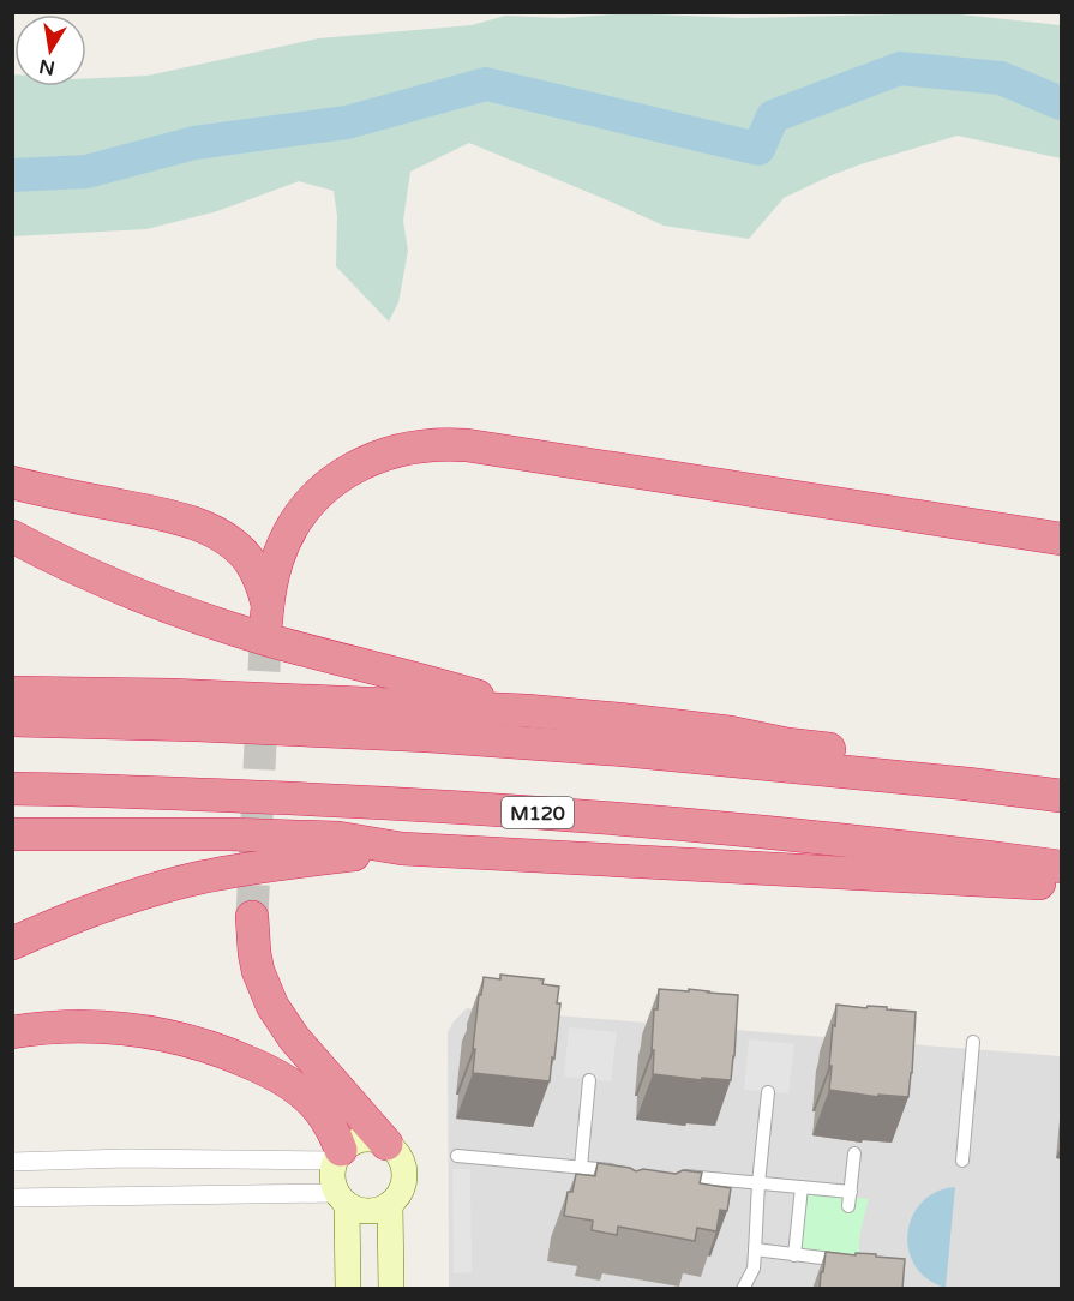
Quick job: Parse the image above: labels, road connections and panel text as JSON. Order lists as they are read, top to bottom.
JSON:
{
  "streets": {
    "highway": ["M120"]
  },
  "north": "bottom"
}
